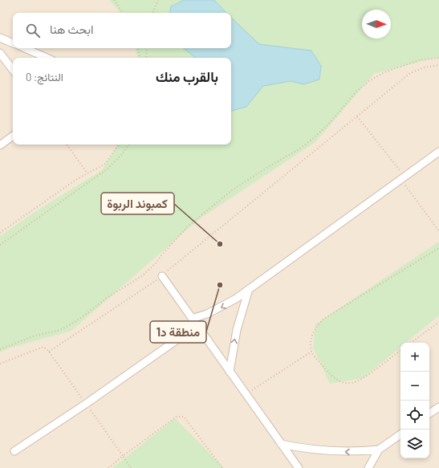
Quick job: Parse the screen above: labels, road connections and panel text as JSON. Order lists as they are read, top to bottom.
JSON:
{
  "places": ["كمبوند الربوة", "منطقة د1"],
  "north": "right",
  "page": {
    "search": "ابحث هنا",
    "heading": ["بالقرب منك", "النتائج: 0"],
    "map_buttons": ["+", "−"]
  }
}
